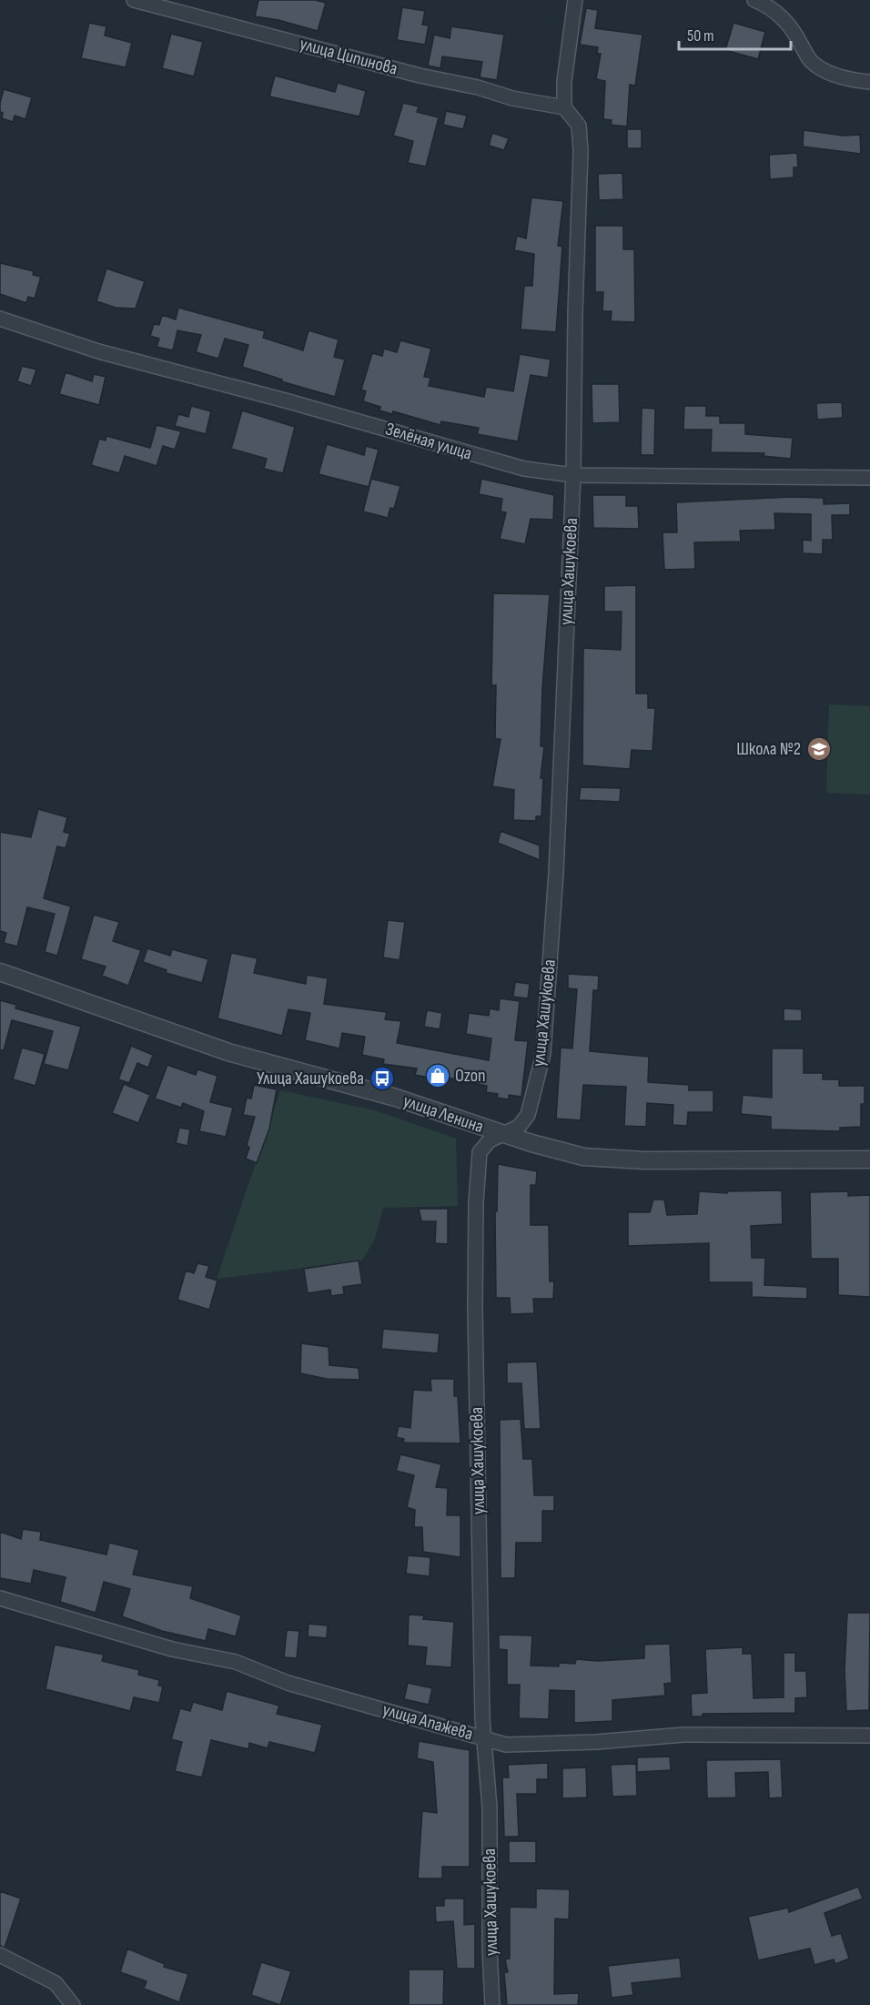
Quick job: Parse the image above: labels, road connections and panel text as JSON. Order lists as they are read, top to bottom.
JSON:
{
  "streets": {
    "street": [
      "улица Ципинова",
      "Зелёная улица",
      "улица Хашукоева",
      "улица Ленина",
      "улица Апажева"
    ]
  },
  "crossings": [
    ["улица Ципинова", "улица Хашукоева"],
    ["Зелёная улица", "улица Хашукоева"],
    ["улица Хашукоева", "улица Ленина"],
    ["улица Хашукоева", "улица Апажева"]
  ],
  "places": {
    "school or university": ["Школа №2"],
    "shop": ["Ozon"],
    "bus stop": ["Улица Хашукоева"]
  },
  "scale_bar": "50 m"
}
